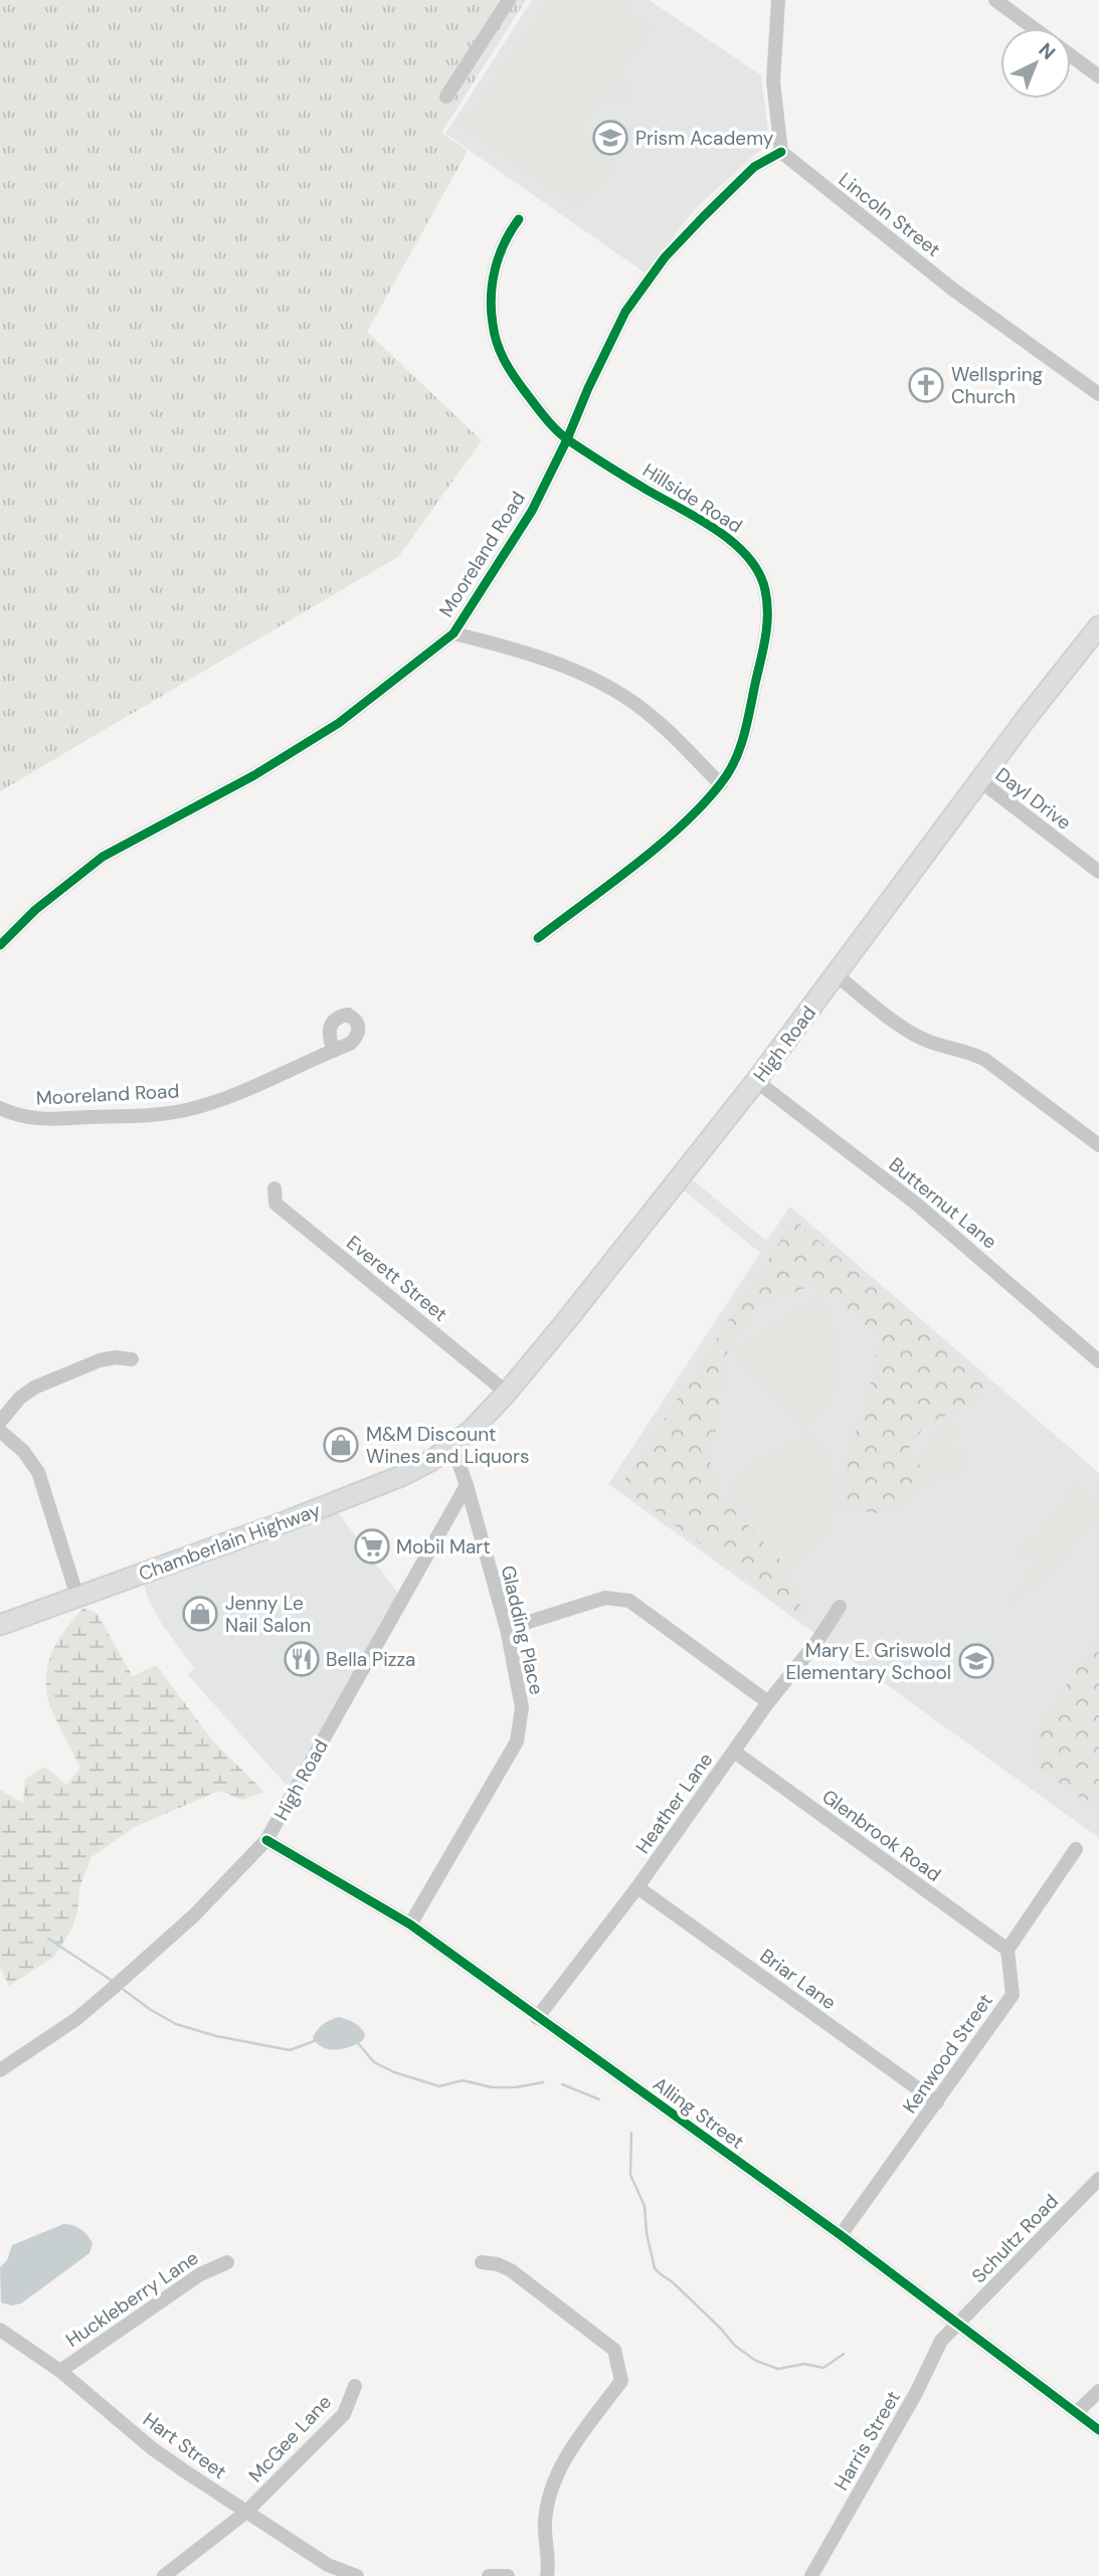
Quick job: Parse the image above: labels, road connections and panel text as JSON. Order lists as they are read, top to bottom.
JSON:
{
  "streets": {
    "main road": ["High Road", "Chamberlain Highway"],
    "street": [
      "Lincoln Street",
      "Hillside Road",
      "Mooreland Road",
      "Dayl Drive",
      "Butternut Lane",
      "Everett Street",
      "Gladding Place",
      "Heather Lane",
      "Glenbrook Road",
      "Briar Lane",
      "Kenwood Street",
      "Alling Street",
      "Schultz Road",
      "Huckleberry Lane",
      "McGee Lane",
      "Harris Street",
      "Hart Street"
    ]
  },
  "crossings": [
    ["Lincoln Street", "Mooreland Road"],
    ["Hillside Road", "Mooreland Road"],
    ["Dayl Drive", "High Road"],
    ["High Road", "Butternut Lane"],
    ["High Road", "Everett Street"],
    ["High Road", "Chamberlain Highway"],
    ["High Road", "Gladding Place"],
    ["High Road", "Alling Street"],
    ["Chamberlain Highway", "Gladding Place"],
    ["Gladding Place", "Alling Street"],
    ["Heather Lane", "Glenbrook Road"],
    ["Heather Lane", "Briar Lane"],
    ["Heather Lane", "Alling Street"],
    ["Glenbrook Road", "Kenwood Street"],
    ["Briar Lane", "Kenwood Street"],
    ["Kenwood Street", "Alling Street"],
    ["Alling Street", "Schultz Road"],
    ["Alling Street", "Harris Street"],
    ["Schultz Road", "Harris Street"],
    ["Huckleberry Lane", "Hart Street"],
    ["McGee Lane", "Hart Street"]
  ],
  "places": {
    "school or university": ["Prism Academy", "Mary E. Griswold Elementary School"],
    "church": ["Wellspring Church"],
    "shop": ["M&M Discount Wines and Liquors", "Jenny Le Nail Salon"],
    "supermarket": ["Mobil Mart"],
    "restaurant": ["Bella Pizza"]
  },
  "north": "top right"
}
